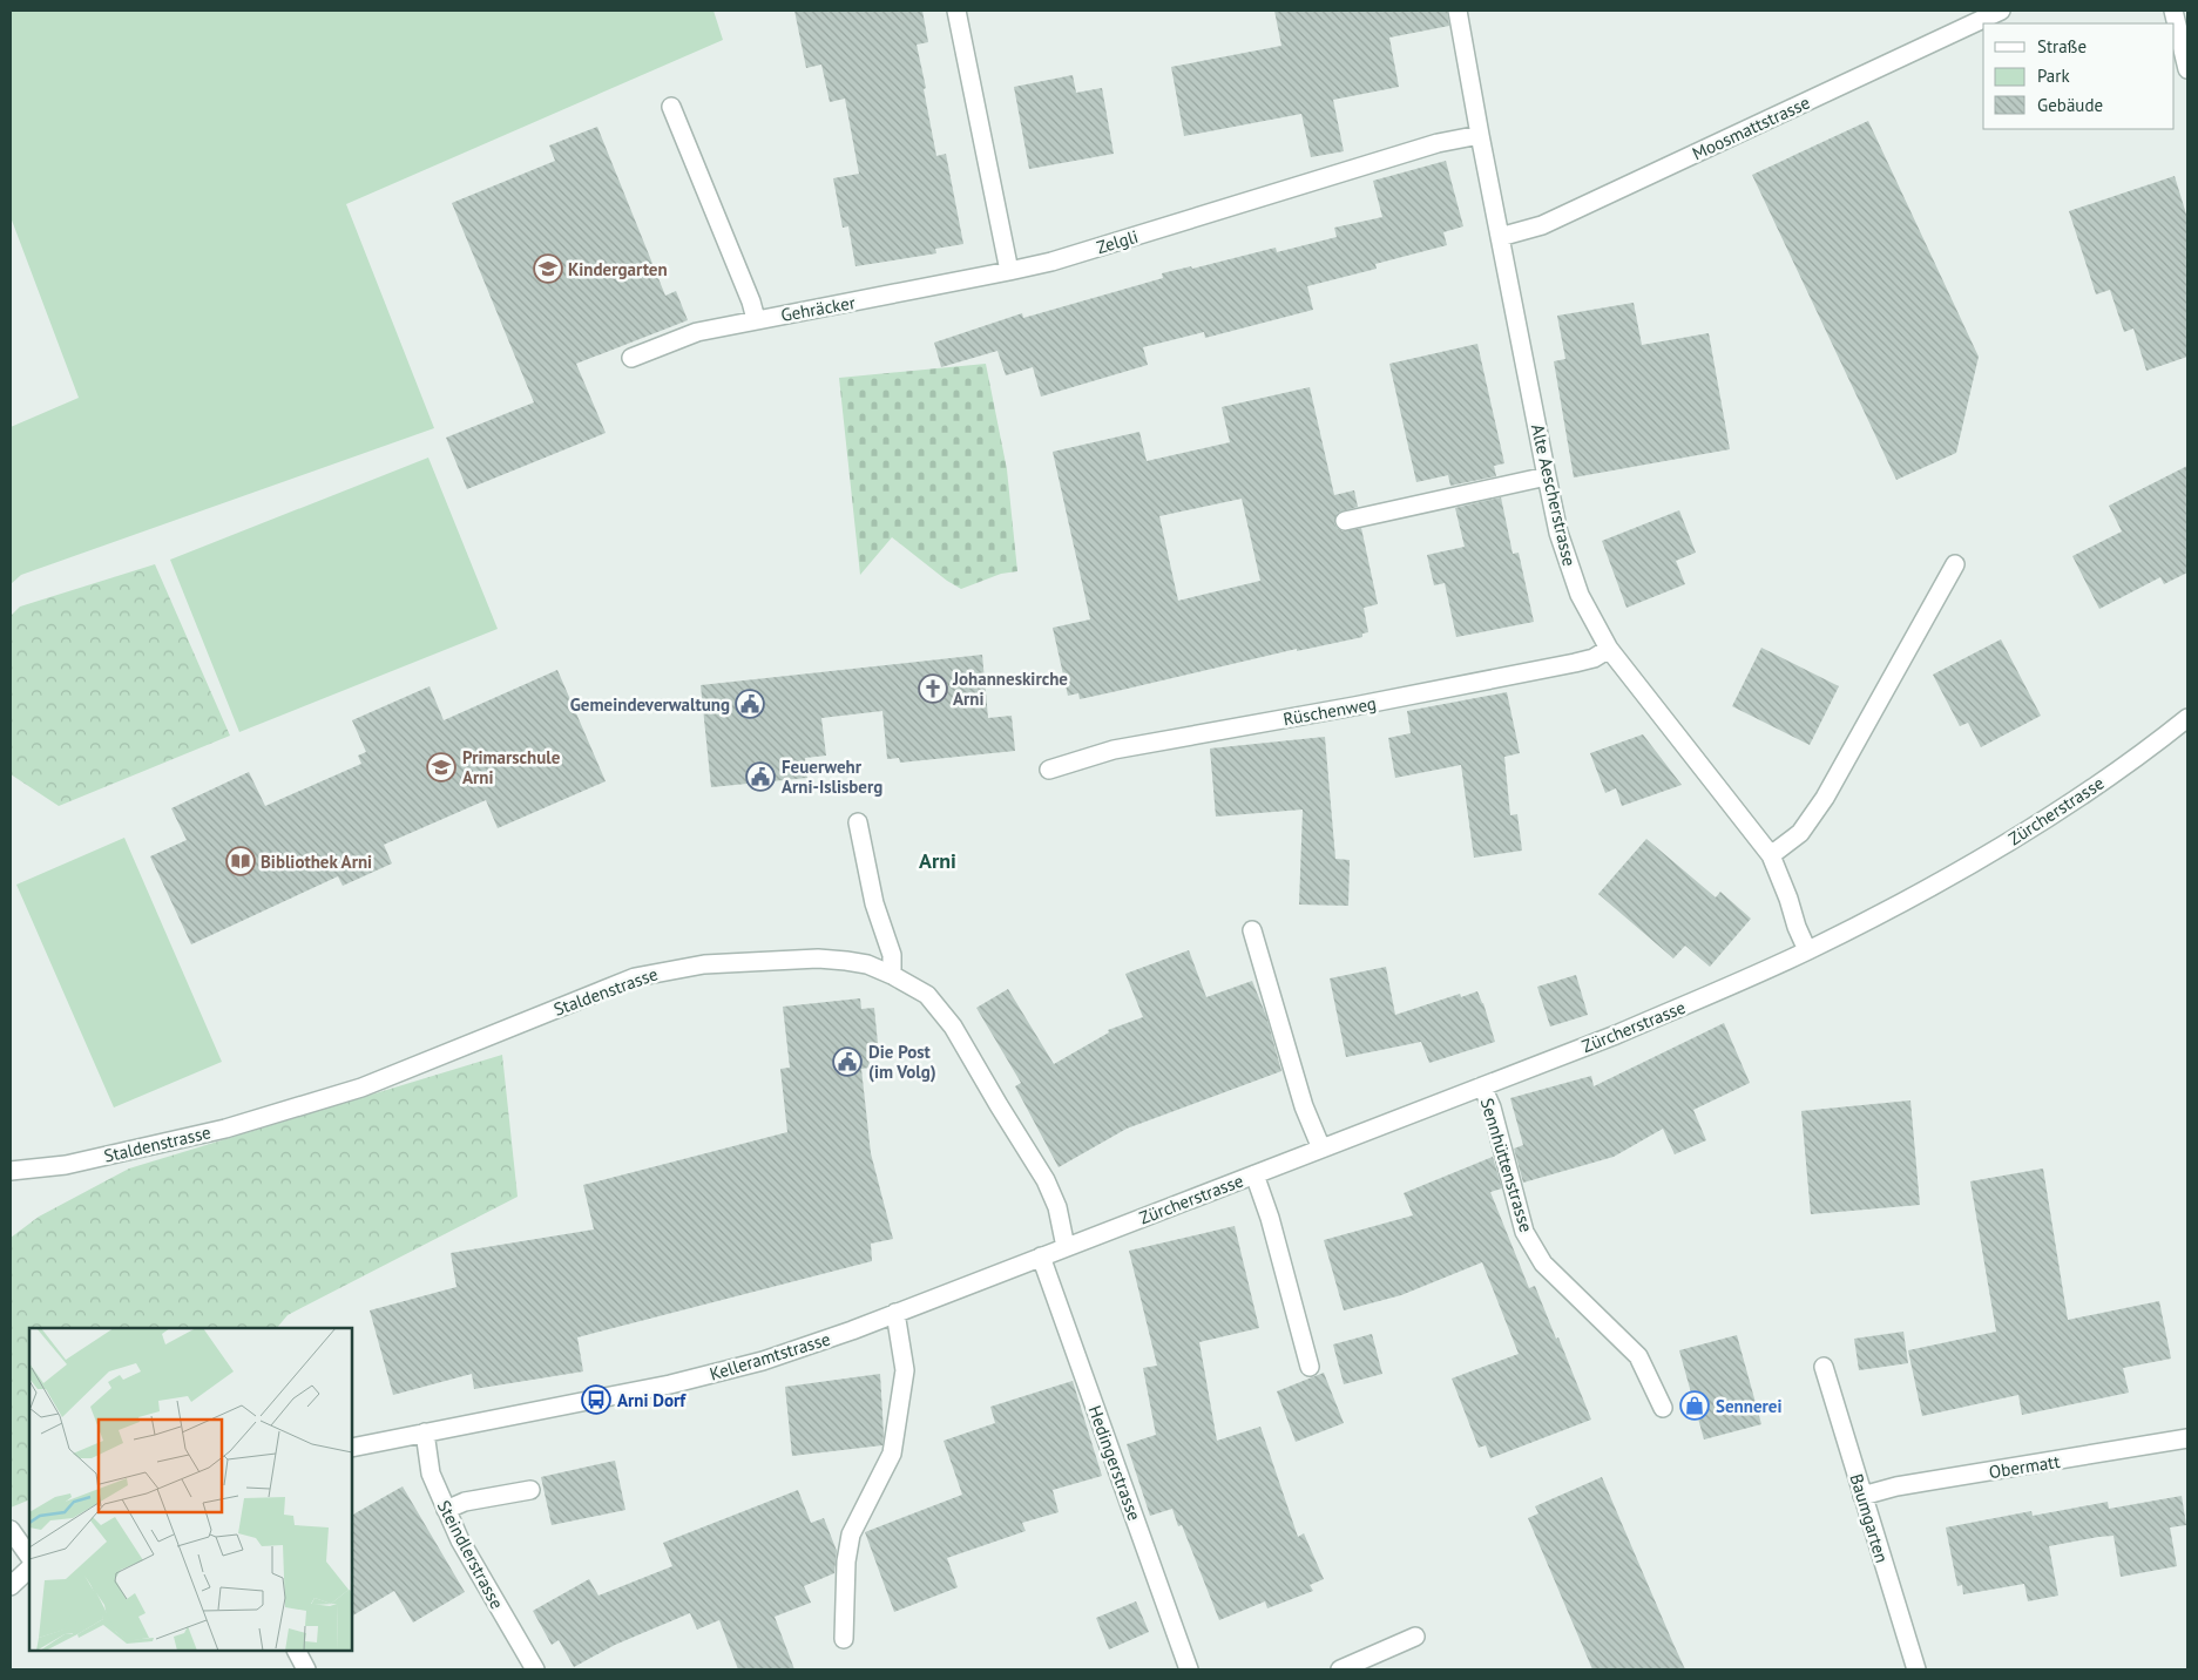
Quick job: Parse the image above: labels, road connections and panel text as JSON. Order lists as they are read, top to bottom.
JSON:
{
  "streets": {
    "street": [
      "Moosmattstrasse",
      "Zelgli",
      "Gehräcker",
      "Alte Aescherstrasse",
      "Rüschenweg",
      "Zürcherstrasse",
      "Staldenstrasse",
      "Sennhüttenstrasse",
      "Kelleramtstrasse",
      "Hedingerstrasse",
      "Obermatt",
      "Baumgarten",
      "Steindlerstrasse"
    ]
  },
  "crossings": [
    ["Moosmattstrasse", "Alte Aescherstrasse"],
    ["Zelgli", "Gehräcker"],
    ["Zelgli", "Alte Aescherstrasse"],
    ["Alte Aescherstrasse", "Rüschenweg"],
    ["Alte Aescherstrasse", "Zürcherstrasse"],
    ["Zürcherstrasse", "Staldenstrasse"],
    ["Zürcherstrasse", "Sennhüttenstrasse"],
    ["Zürcherstrasse", "Kelleramtstrasse"],
    ["Zürcherstrasse", "Hedingerstrasse"],
    ["Kelleramtstrasse", "Hedingerstrasse"],
    ["Kelleramtstrasse", "Steindlerstrasse"],
    ["Obermatt", "Baumgarten"]
  ],
  "districts": ["Arni"],
  "places": {
    "school or university": ["Kindergarten", "Primarschule Arni"],
    "church": ["Johanneskirche Arni"],
    "public building": ["Gemeindeverwaltung", "Feuerwehr Arni-Islisberg", "Die Post (im Volg)"],
    "library": ["Bibliothek Arni"],
    "bus stop": ["Arni Dorf"],
    "shop": ["Sennerei"]
  },
  "legend": ["Straße", "Park", "Gebäude"]
}
